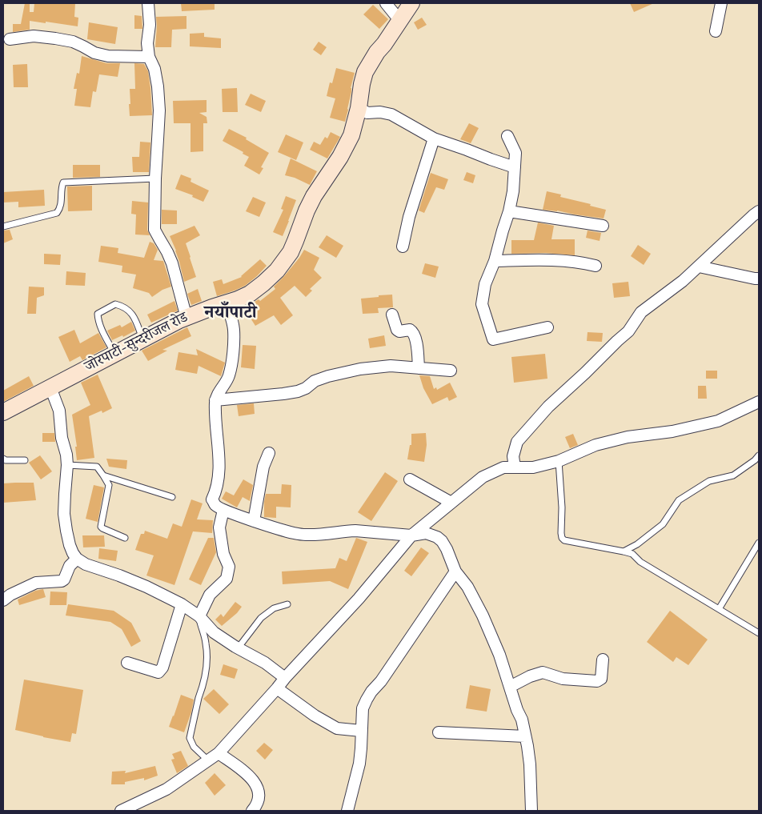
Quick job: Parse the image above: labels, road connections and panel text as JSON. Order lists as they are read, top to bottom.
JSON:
{
  "streets": {
    "main road": ["जोरपाटी-सुन्दरीजल रोड"]
  },
  "districts": ["नयाँपाटी"]
}
